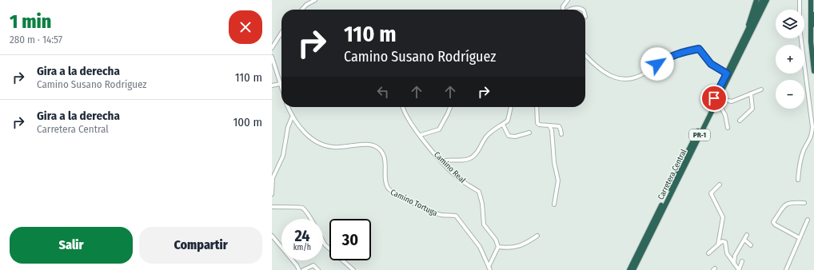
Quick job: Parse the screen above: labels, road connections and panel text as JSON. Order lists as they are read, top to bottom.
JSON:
{
  "streets": {
    "highway": ["PR-1", "Carretera Central"],
    "street": ["Camino Real", "Camino Tortuga"]
  },
  "page": {
    "heading": ["1 min", "280 m · 14:57"],
    "map_buttons": ["+", "−"],
    "turn": ["110 m", "Camino Susano Rodríguez"],
    "list": [
      {
        "name": "Gira a la derecha",
        "note": "Camino Susano Rodríguez",
        "value": "110 m"
      },
      {
        "name": "Gira a la derecha",
        "note": "Carretera Central",
        "value": "100 m"
      }
    ],
    "speed": "24 km/h",
    "limit": "30",
    "buttons": ["Salir", "Compartir"]
  }
}
